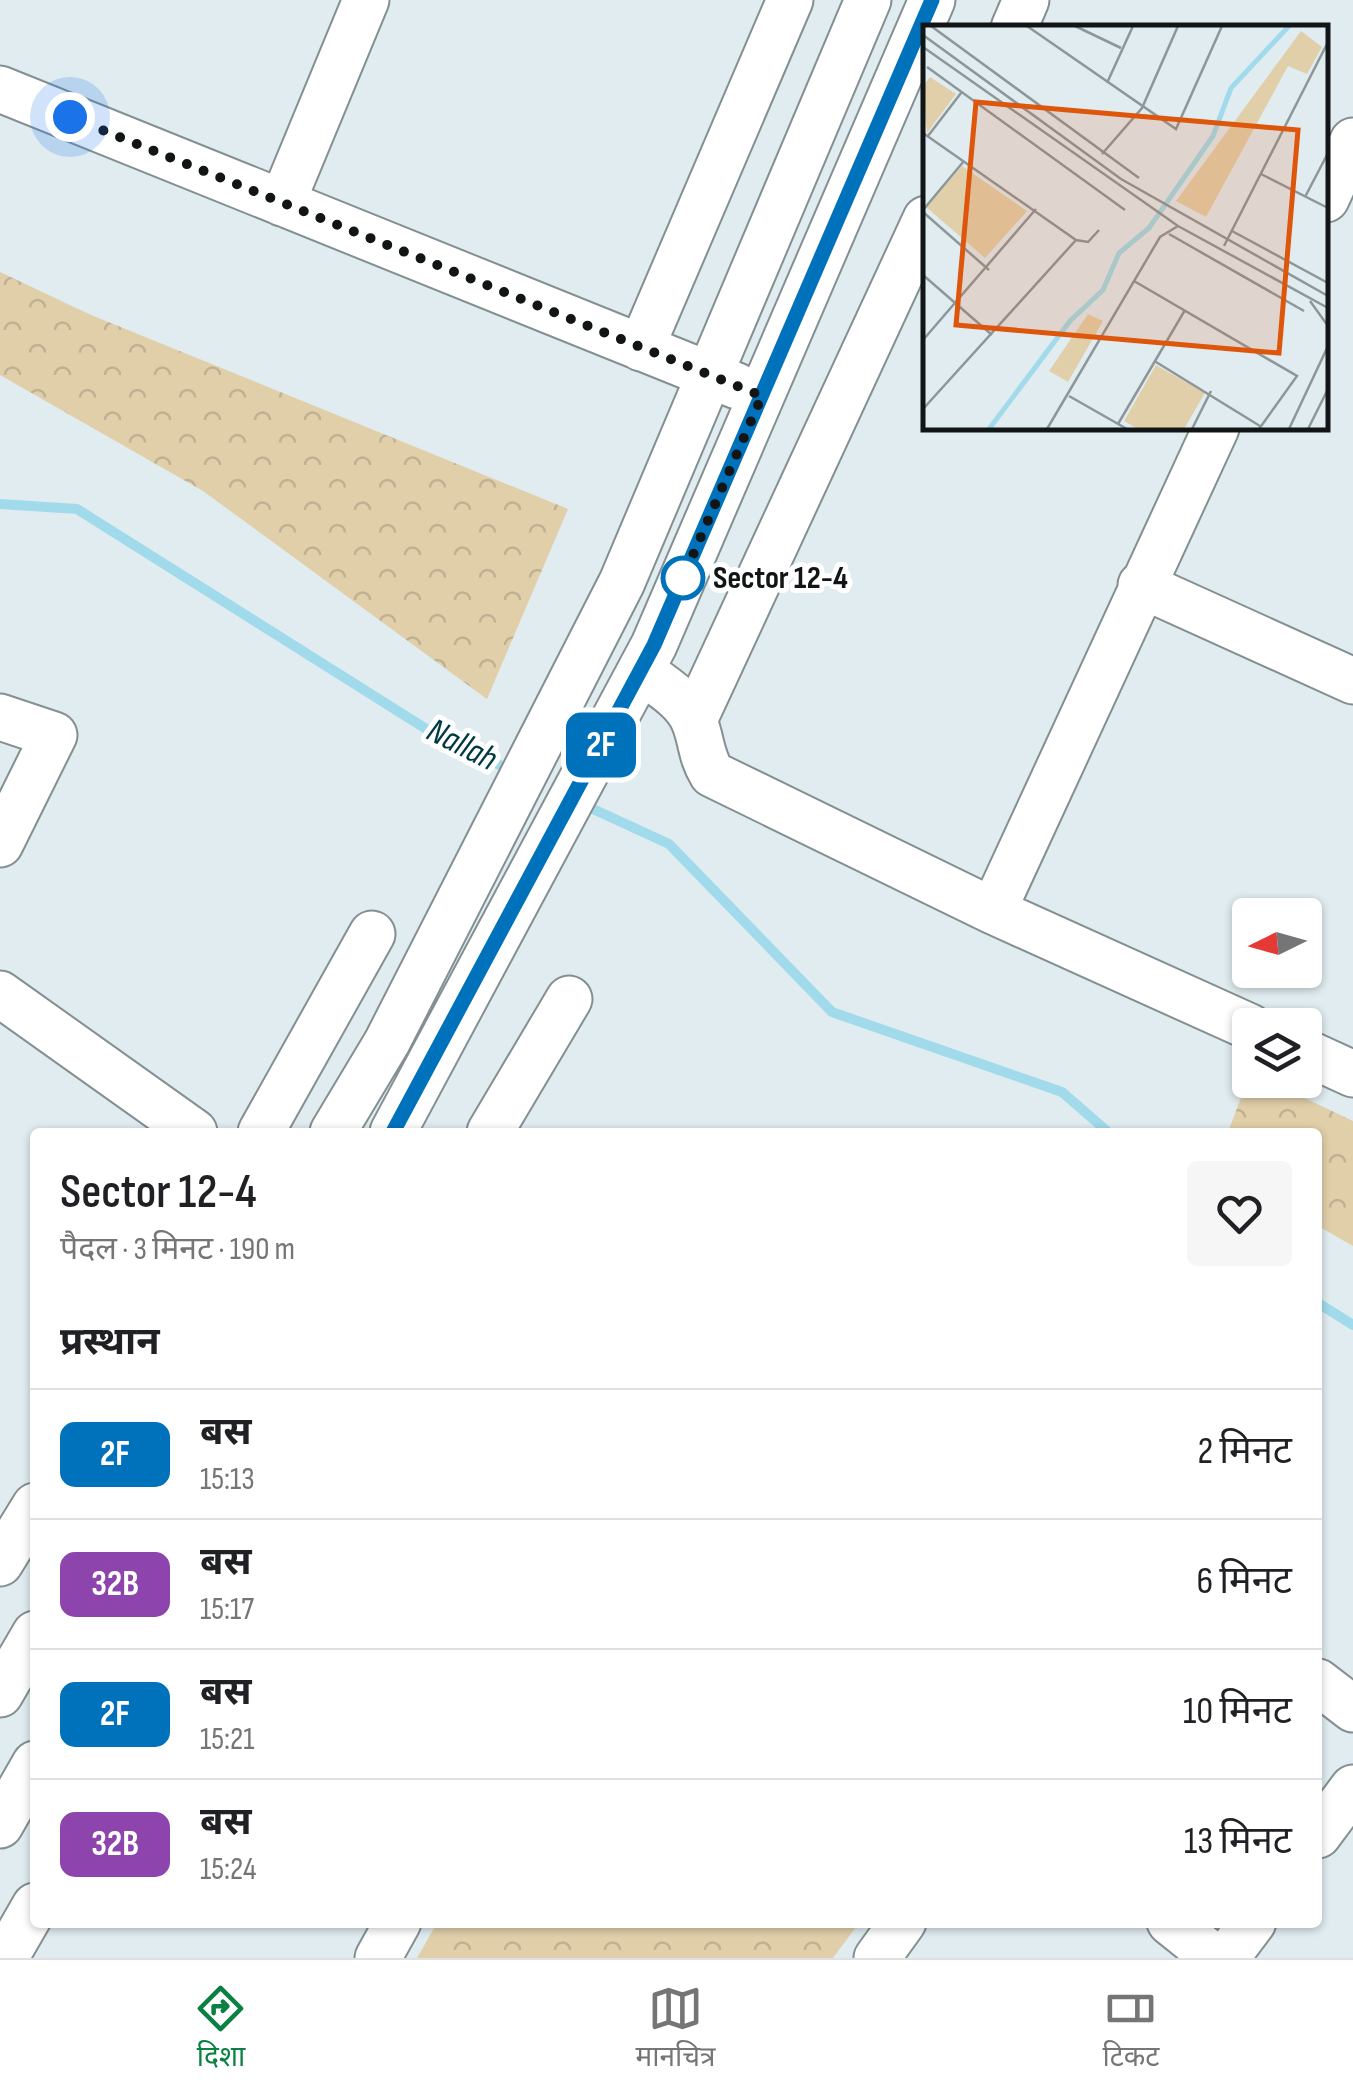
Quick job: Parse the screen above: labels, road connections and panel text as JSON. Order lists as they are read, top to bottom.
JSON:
{
  "water": ["Nallah"],
  "places": ["Sector 12-4"],
  "lines": ["bus line 2F"],
  "north": "left",
  "page": {
    "on_map": "2F",
    "heading": [
      ["Sector 12-4", "पैदल · 3 मिनट · 190 m"],
      "प्रस्थान"
    ],
    "list": [
      {
        "mark": "2F",
        "name": "बस",
        "note": "15:13",
        "value": "2 मिनट"
      },
      {
        "mark": "32B",
        "name": "बस",
        "note": "15:17",
        "value": "6 मिनट"
      },
      {
        "mark": "2F",
        "name": "बस",
        "note": "15:21",
        "value": "10 मिनट"
      },
      {
        "mark": "32B",
        "name": "बस",
        "note": "15:24",
        "value": "13 मिनट"
      }
    ],
    "tabs": ["दिशा", "मानचित्र", "टिकट"]
  }
}
